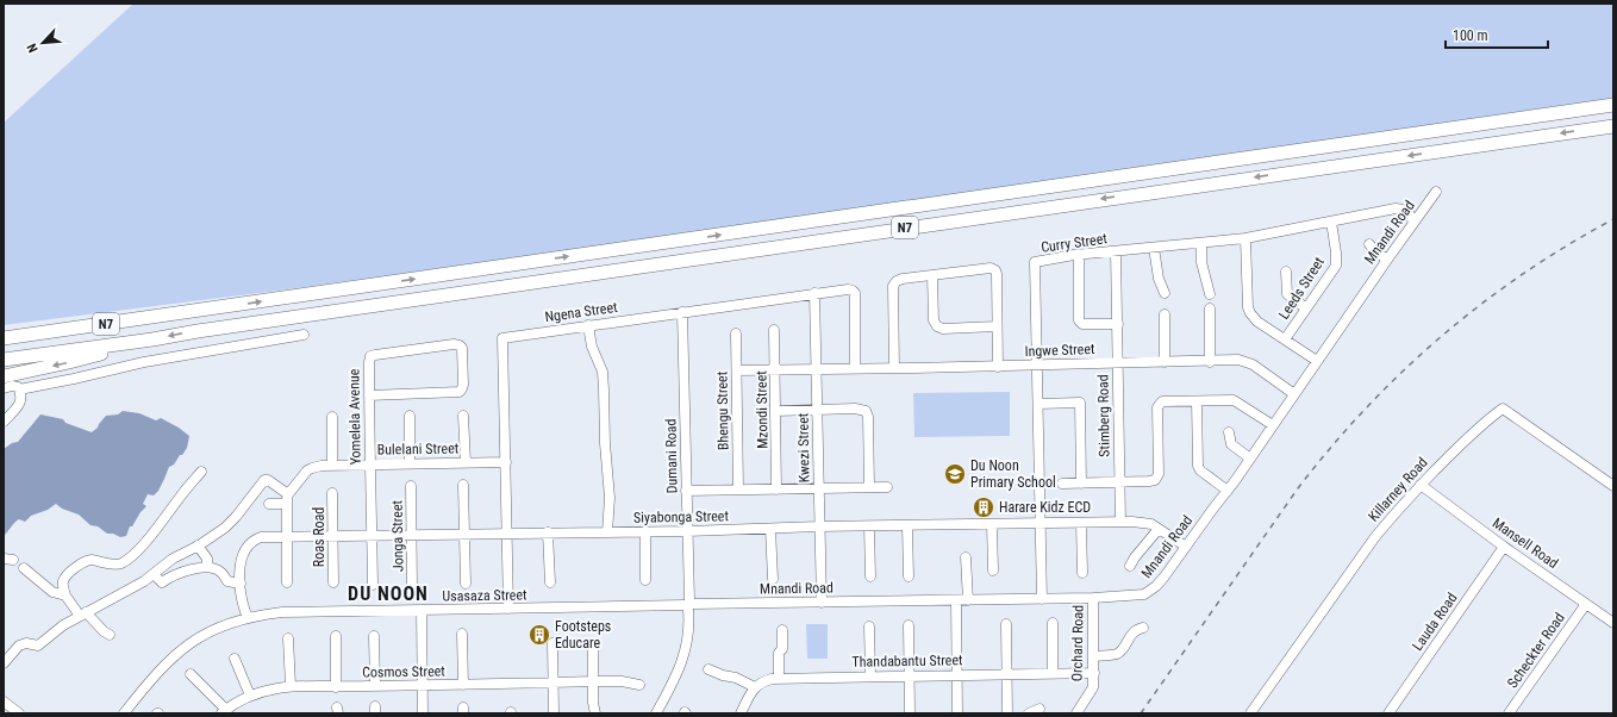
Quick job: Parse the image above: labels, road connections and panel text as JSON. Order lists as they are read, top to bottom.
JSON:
{
  "streets": {
    "highway": ["N7"],
    "street": [
      "Mnandi Road",
      "Curry Street",
      "Leeds Street",
      "Ngena Street",
      "Ingwe Street",
      "Mzondi Street",
      "Bhengu Street",
      "Stimberg Road",
      "Yomelela Avenue",
      "Kwezi Street",
      "Bulelani Street",
      "Dumani Road",
      "Killarney Road",
      "Siyabonga Street",
      "Jonga Street",
      "Roas Road",
      "Mansell Road",
      "Usasaza Street",
      "Lauda Road",
      "Orchard Road",
      "Scheckter Road",
      "Thandabantu Street",
      "Cosmos Street"
    ]
  },
  "crossings": [
    ["Mnandi Road", "Curry Street"],
    ["Mnandi Road", "Ingwe Street"],
    ["Mnandi Road", "Kwezi Street"],
    ["Mnandi Road", "Dumani Road"],
    ["Mnandi Road", "Siyabonga Street"],
    ["Mnandi Road", "Usasaza Street"],
    ["Mnandi Road", "Orchard Road"],
    ["Curry Street", "Leeds Street"],
    ["Curry Street", "Ingwe Street"],
    ["Curry Street", "Stimberg Road"],
    ["Curry Street", "Siyabonga Street"],
    ["Ngena Street", "Ingwe Street"],
    ["Ngena Street", "Kwezi Street"],
    ["Ngena Street", "Bulelani Street"],
    ["Ngena Street", "Dumani Road"],
    ["Ngena Street", "Siyabonga Street"],
    ["Ngena Street", "Usasaza Street"],
    ["Ingwe Street", "Mzondi Street"],
    ["Ingwe Street", "Bhengu Street"],
    ["Ingwe Street", "Stimberg Road"],
    ["Ingwe Street", "Kwezi Street"],
    ["Stimberg Road", "Siyabonga Street"],
    ["Yomelela Avenue", "Bulelani Street"],
    ["Yomelela Avenue", "Siyabonga Street"],
    ["Kwezi Street", "Siyabonga Street"],
    ["Dumani Road", "Siyabonga Street"],
    ["Dumani Road", "Usasaza Street"],
    ["Killarney Road", "Mansell Road"],
    ["Siyabonga Street", "Jonga Street"],
    ["Siyabonga Street", "Roas Road"],
    ["Siyabonga Street", "Usasaza Street"],
    ["Mansell Road", "Lauda Road"],
    ["Mansell Road", "Scheckter Road"],
    ["Orchard Road", "Thandabantu Street"]
  ],
  "districts": ["DU NOON"],
  "places": {
    "school or university": ["Du Noon Primary School"],
    "building": ["Harare Kidz ECD", "Footsteps Educare"]
  },
  "scale_bar": "100 m",
  "north": "bottom left"
}
